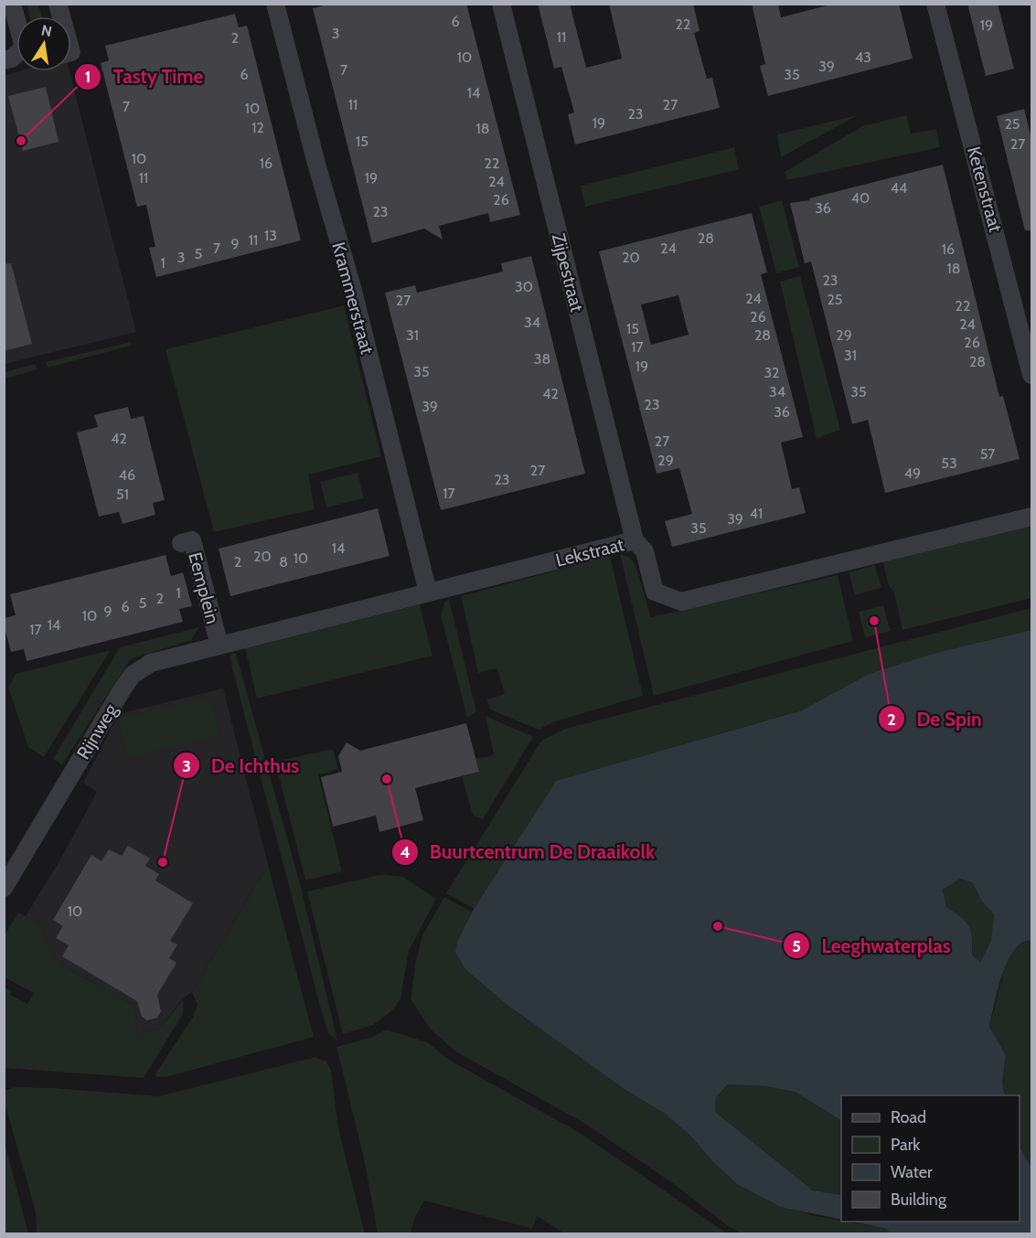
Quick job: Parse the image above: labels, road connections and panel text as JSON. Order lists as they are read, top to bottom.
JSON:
{
  "streets": {
    "street": [
      "Ketenstraat",
      "Zijpestraat",
      "Krammerstraat",
      "Lekstraat",
      "Eemplein",
      "Rijnweg"
    ]
  },
  "crossings": [
    ["Zijpestraat", "Lekstraat"],
    ["Krammerstraat", "Lekstraat"],
    ["Lekstraat", "Rijnweg"],
    ["Eemplein", "Rijnweg"]
  ],
  "places": [
    "Tasty Time",
    "De Spin",
    "Buurtcentrum De Draaikolk",
    "De Ichthus",
    "Leeghwaterplas"
  ],
  "house_numbers": [
    "6",
    "22",
    "19",
    "3",
    "11",
    "2",
    "10",
    "43",
    "39",
    "7",
    "6",
    "35",
    "14",
    "11",
    "27",
    "7",
    "10",
    "23",
    "19",
    "25",
    "12",
    "18",
    "15",
    "27",
    "10",
    "16",
    "22",
    "11",
    "19",
    "24",
    "44",
    "40",
    "26",
    "36",
    "23",
    "13",
    "28",
    "11",
    "9",
    "7",
    "24",
    "16",
    "5",
    "3",
    "20",
    "1",
    "18",
    "23",
    "30",
    "24",
    "25",
    "27",
    "22",
    "26",
    "34",
    "24",
    "15",
    "31",
    "28",
    "29",
    "26",
    "17",
    "31",
    "38",
    "28",
    "19",
    "35",
    "32",
    "34",
    "35",
    "42",
    "23",
    "39",
    "36",
    "42",
    "27",
    "57",
    "29",
    "53",
    "27",
    "49",
    "46",
    "23",
    "17",
    "51",
    "41",
    "39",
    "35",
    "14",
    "20",
    "10",
    "2",
    "8",
    "1",
    "2",
    "5",
    "6",
    "9",
    "10",
    "14",
    "17",
    "10"
  ],
  "legend": [
    "Road",
    "Park",
    "Water",
    "Building"
  ],
  "north": "top"
}
